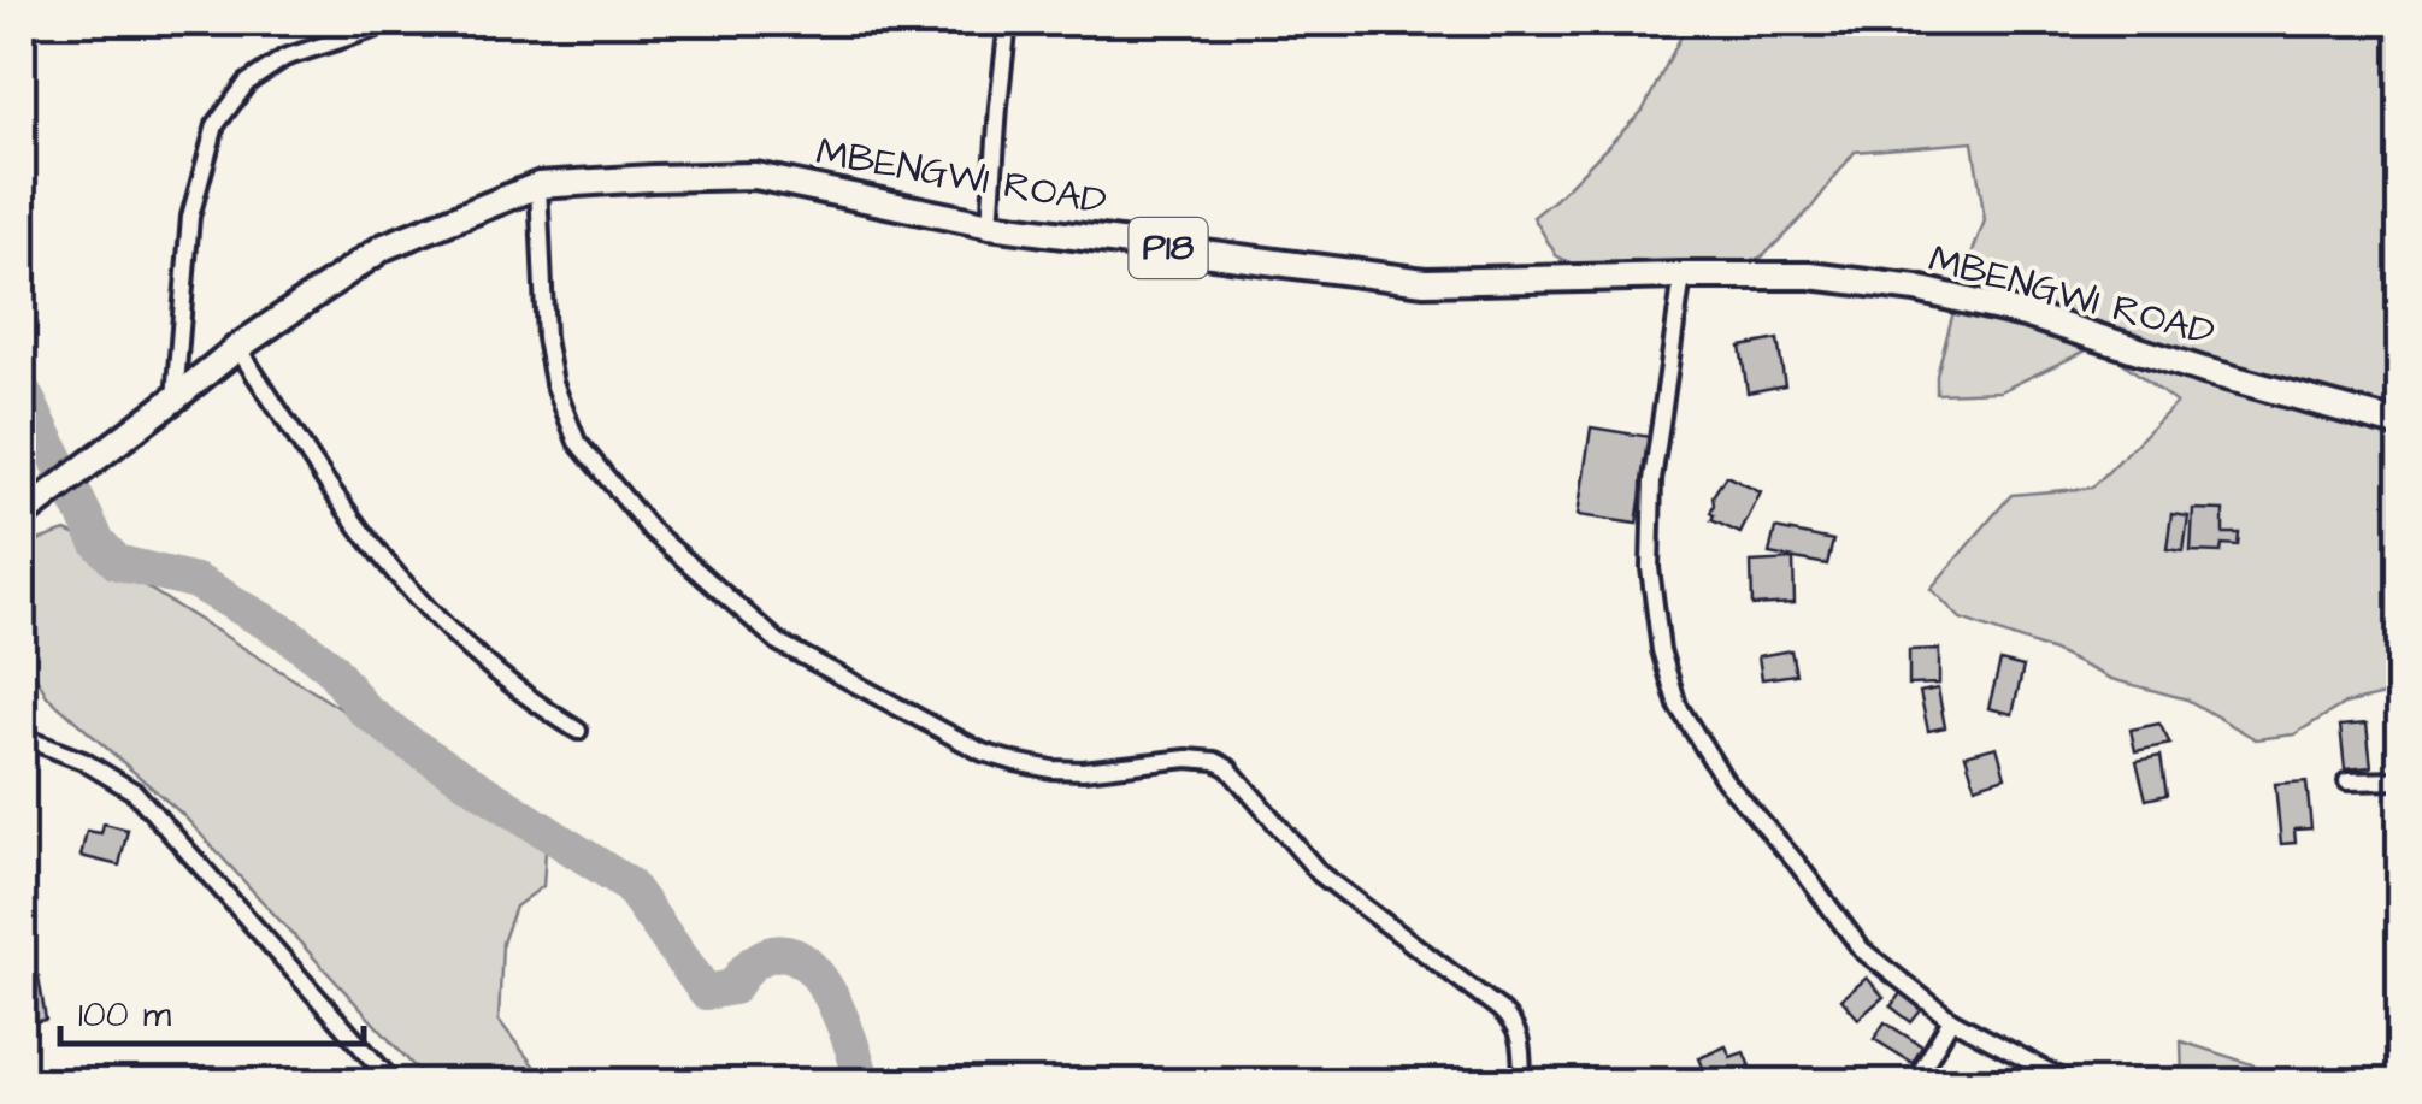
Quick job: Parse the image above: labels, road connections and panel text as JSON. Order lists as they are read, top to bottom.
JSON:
{
  "streets": {
    "main road": ["MBENGWI ROAD", "P18"]
  },
  "scale_bar": "100 m"
}
